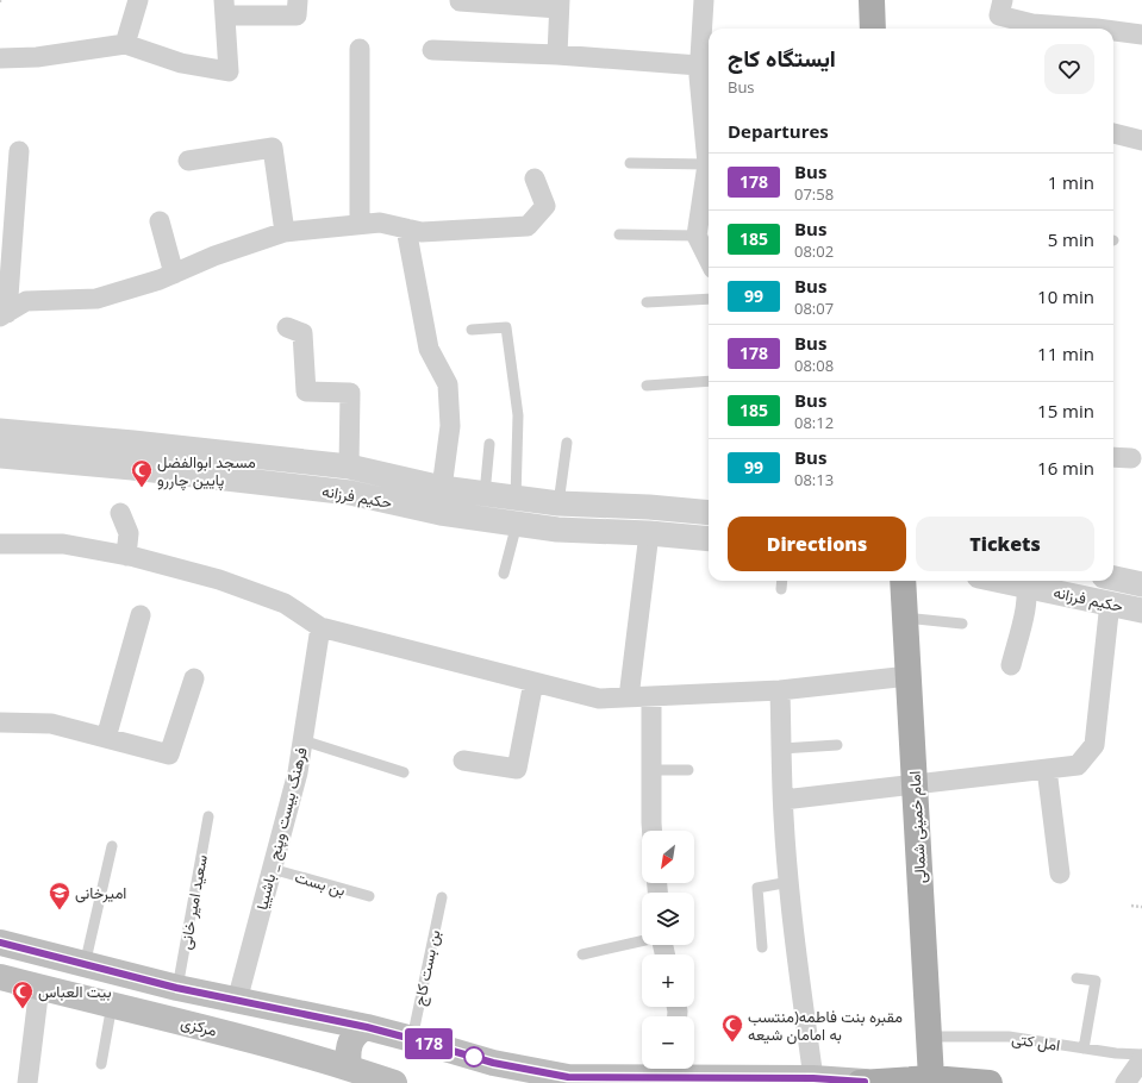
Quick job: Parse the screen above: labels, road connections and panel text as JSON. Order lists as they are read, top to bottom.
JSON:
{
  "streets": {
    "main road": ["امام خمینی شمالی", "مرکزی"],
    "street": ["حکیم فرزانه", "فرهنگ بیست وپنج _ باشییا"],
    "lane": [
      "بن بست",
      "سعید امیر خانی",
      "بن بست کاج",
      "امل کتی"
    ]
  },
  "crossings": [
    ["امام خمینی شمالی", "امل کتی"],
    ["فرهنگ بیست وپنج _ باشییا", "بن بست"],
    ["فرهنگ بیست وپنج _ باشییا", "مرکزی"],
    ["سعید امیر خانی", "مرکزی"],
    ["بن بست کاج", "مرکزی"]
  ],
  "places": {
    "mosque": ["مسجد ابوالفضل پایین چاررو", "بیت العباس", "مقبره بنت فاطمه(منتسب به امامان شیعه"],
    "school or university": ["امیرخانی"]
  },
  "lines": ["bus line 178"],
  "north": "bottom left",
  "page": {
    "on_map": "178",
    "heading": [
      ["ایستگاه کاج", "Bus"],
      "Departures"
    ],
    "list": [
      {
        "mark": "178",
        "name": "Bus",
        "note": "07:58",
        "value": "1 min"
      },
      {
        "mark": "185",
        "name": "Bus",
        "note": "08:02",
        "value": "5 min"
      },
      {
        "mark": "99",
        "name": "Bus",
        "note": "08:07",
        "value": "10 min"
      },
      {
        "mark": "178",
        "name": "Bus",
        "note": "08:08",
        "value": "11 min"
      },
      {
        "mark": "185",
        "name": "Bus",
        "note": "08:12",
        "value": "15 min"
      },
      {
        "mark": "99",
        "name": "Bus",
        "note": "08:13",
        "value": "16 min"
      }
    ],
    "buttons": ["Directions", "Tickets"],
    "map_buttons": ["+", "−"]
  }
}
